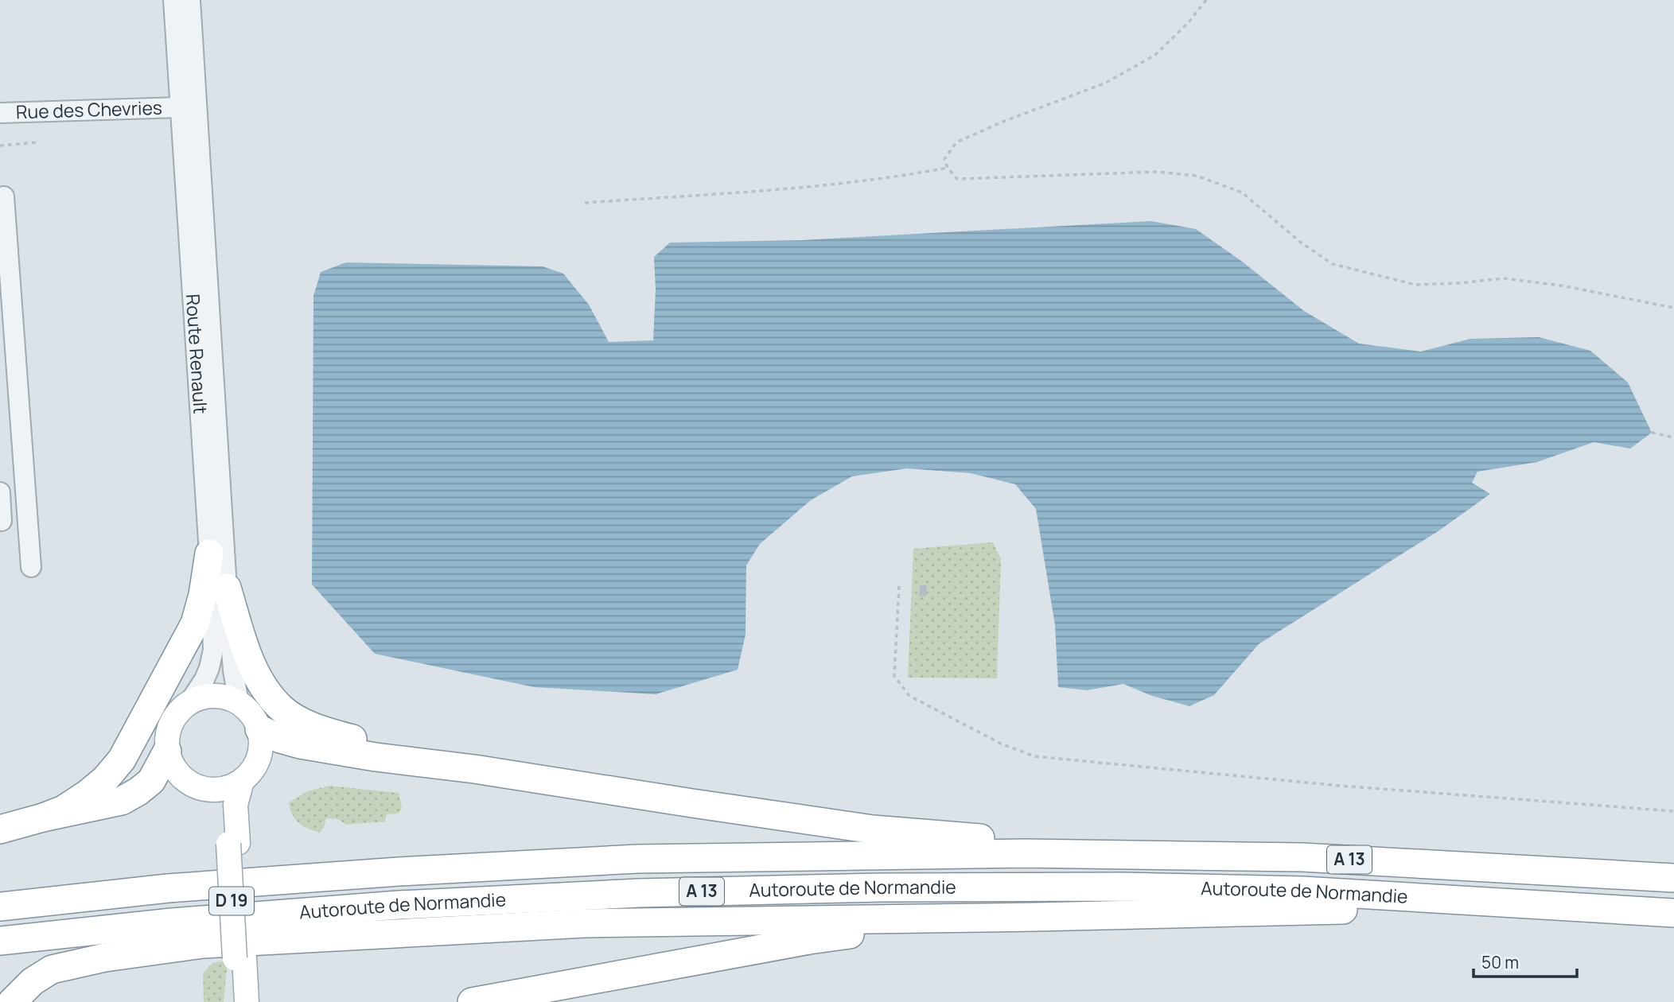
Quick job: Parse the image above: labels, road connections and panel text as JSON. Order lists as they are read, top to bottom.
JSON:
{
  "streets": {
    "highway": ["A 13", "Autoroute de Normandie"],
    "main road": ["Route Renault", "D 19"],
    "street": ["Rue des Chevries"]
  },
  "crossings": [
    ["Rue des Chevries", "Route Renault"],
    ["Route Renault", "D 19"]
  ],
  "scale_bar": "50 m"
}
